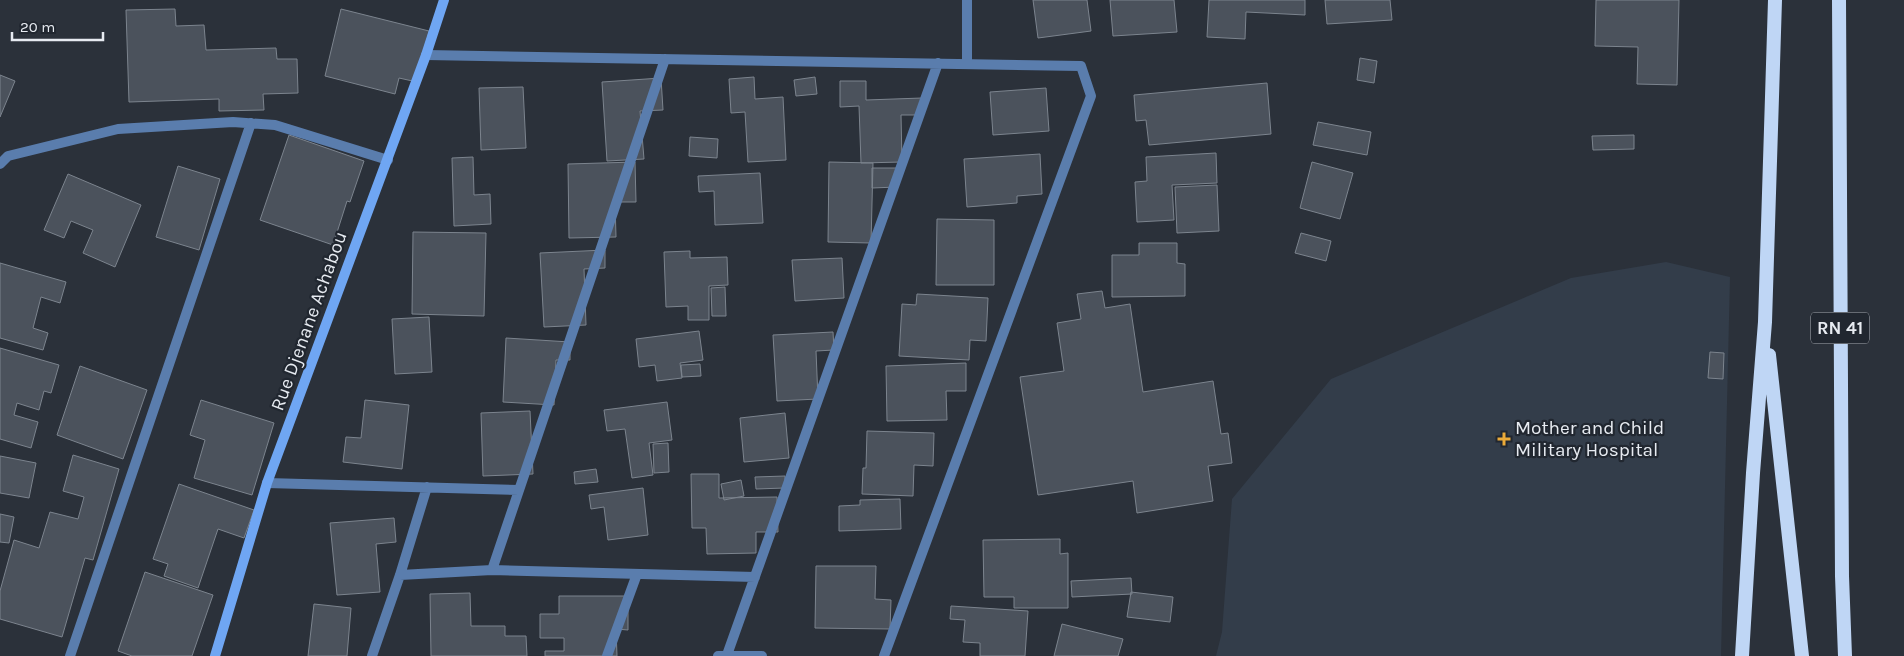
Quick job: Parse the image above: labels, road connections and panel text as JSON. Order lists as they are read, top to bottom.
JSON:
{
  "streets": {
    "highway": ["RN 41"],
    "main road": ["Rue Djenane Achabou"]
  },
  "places": {
    "health": ["Mother and Child Military Hospital"]
  },
  "scale_bar": "20 m"
}
